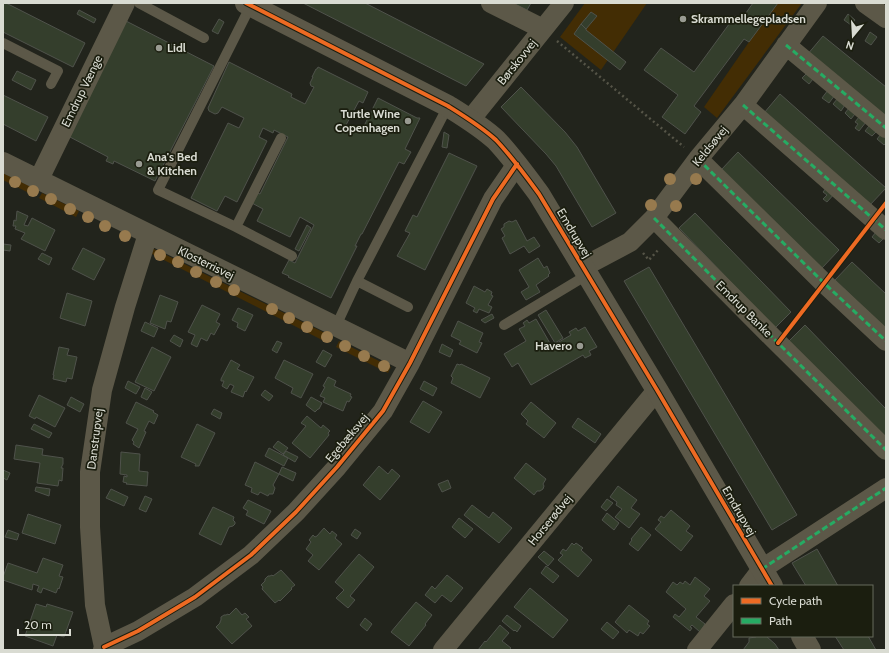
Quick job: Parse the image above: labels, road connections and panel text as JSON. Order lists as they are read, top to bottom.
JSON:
{
  "streets": {
    "street": [
      "Børskovvej",
      "Emdrup Vænge",
      "Keldsøvej",
      "Emdrupvej",
      "Klosterrisvej",
      "Emdrup Banke",
      "Egebæksvej",
      "Danstrupvej",
      "Horserødvej"
    ]
  },
  "crossings": [
    ["Børskovvej", "Emdrupvej"],
    ["Emdrup Vænge", "Klosterrisvej"],
    ["Keldsøvej", "Emdrupvej"],
    ["Keldsøvej", "Emdrup Banke"],
    ["Emdrupvej", "Egebæksvej"],
    ["Emdrupvej", "Horserødvej"],
    ["Klosterrisvej", "Egebæksvej"],
    ["Klosterrisvej", "Danstrupvej"],
    ["Egebæksvej", "Danstrupvej"]
  ],
  "places": [
    "Skrammellegepladsen",
    "Lidl",
    "Turtle Wine Copenhagen",
    "Ana's Bed & Kitchen",
    "Havero"
  ],
  "legend": ["Cycle path", "Path"],
  "scale_bar": "20 m",
  "north": "bottom"
}
